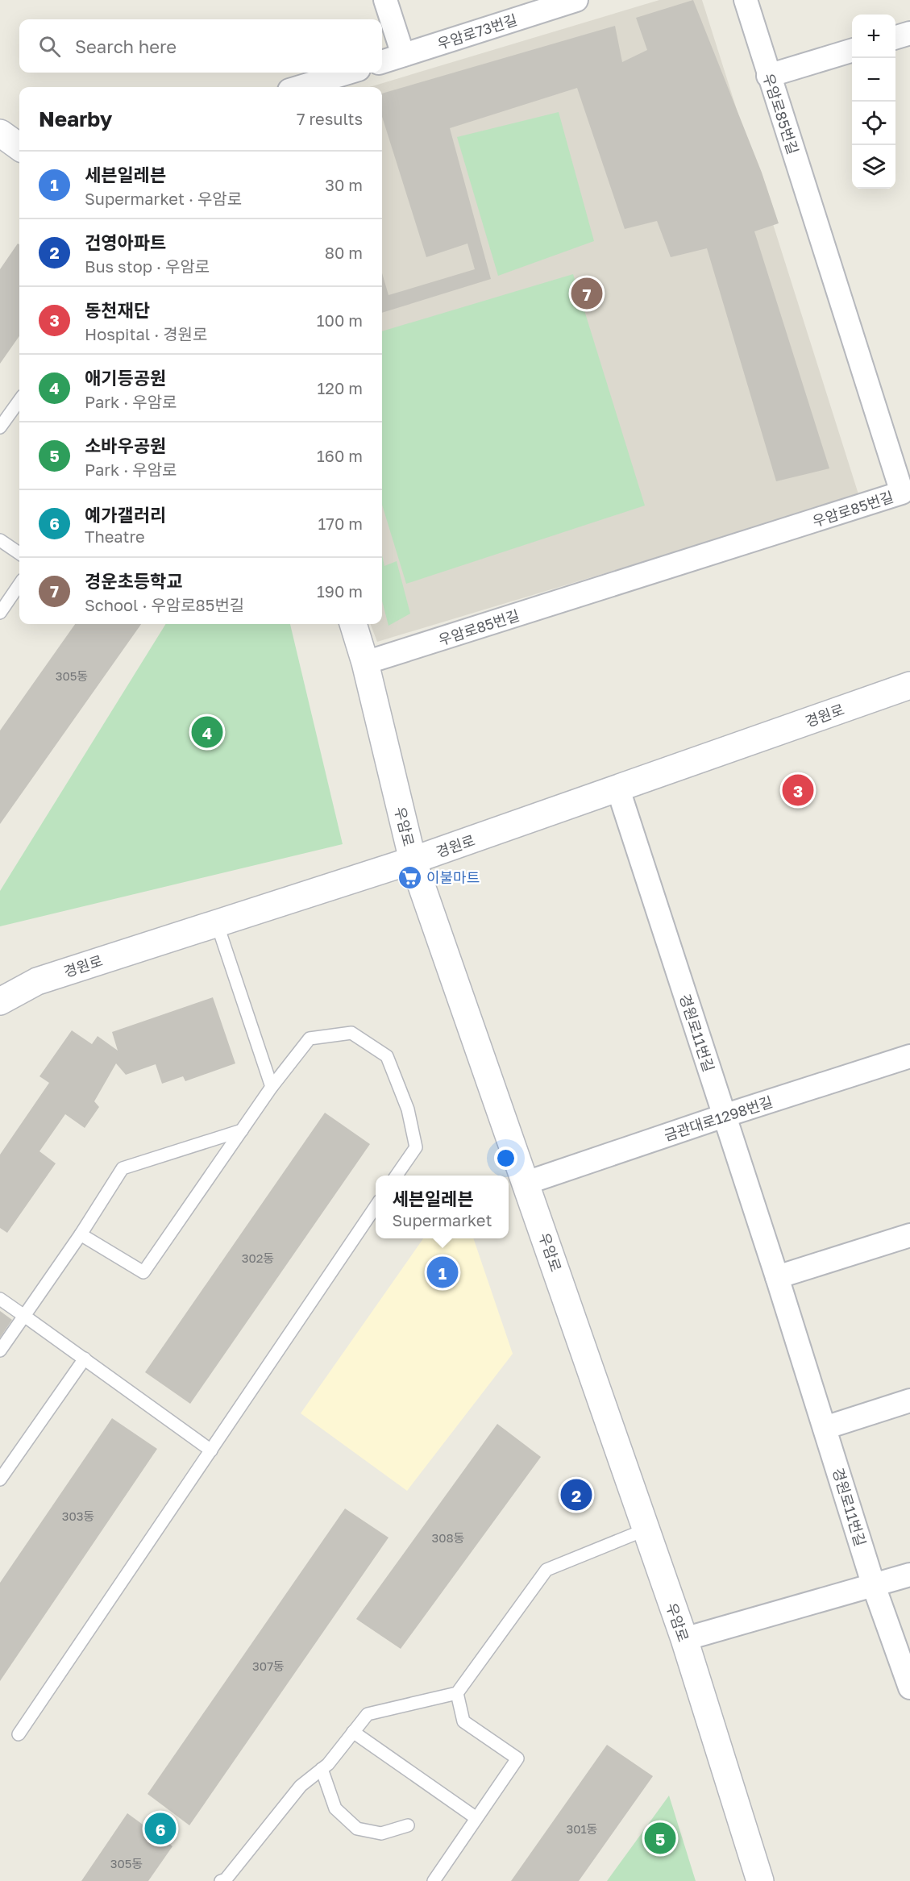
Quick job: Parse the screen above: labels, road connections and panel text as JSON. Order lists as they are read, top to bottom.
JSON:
{
  "streets": {
    "street": [
      "우암로73번길",
      "우암로85번길",
      "경원로",
      "우암로",
      "경원로11번길",
      "금관대로1298번길"
    ]
  },
  "crossings": [
    ["우암로85번길", "우암로"],
    ["경원로", "우암로"],
    ["경원로", "경원로11번길"],
    ["우암로", "금관대로1298번길"],
    ["경원로11번길", "금관대로1298번길"]
  ],
  "places": {
    "supermarket": ["이불마트"]
  },
  "house_numbers": [
    "305동",
    "302동",
    "303동",
    "308동",
    "307동",
    "301동",
    "305동"
  ],
  "page": {
    "map_buttons": ["+", "−"],
    "search": "Search here",
    "heading": ["Nearby", "7 results"],
    "list": [
      {
        "mark": "1",
        "name": "세븐일레븐",
        "note": "Supermarket · 우암로",
        "value": "30 m"
      },
      {
        "mark": "2",
        "name": "건영아파트",
        "note": "Bus stop · 우암로",
        "value": "80 m"
      },
      {
        "mark": "3",
        "name": "동천재단",
        "note": "Hospital · 경원로",
        "value": "100 m"
      },
      {
        "mark": "4",
        "name": "애기등공원",
        "note": "Park · 우암로",
        "value": "120 m"
      },
      {
        "mark": "5",
        "name": "소바우공원",
        "note": "Park · 우암로",
        "value": "160 m"
      },
      {
        "mark": "6",
        "name": "예가갤러리",
        "note": "Theatre",
        "value": "170 m"
      },
      {
        "mark": "7",
        "name": "경운초등학교",
        "note": "School · 우암로85번길",
        "value": "190 m"
      }
    ],
    "pins": [
      "7",
      "4",
      "3",
      "1",
      "2",
      "6",
      "5"
    ],
    "popup": ["세븐일레븐", "Supermarket"]
  }
}
